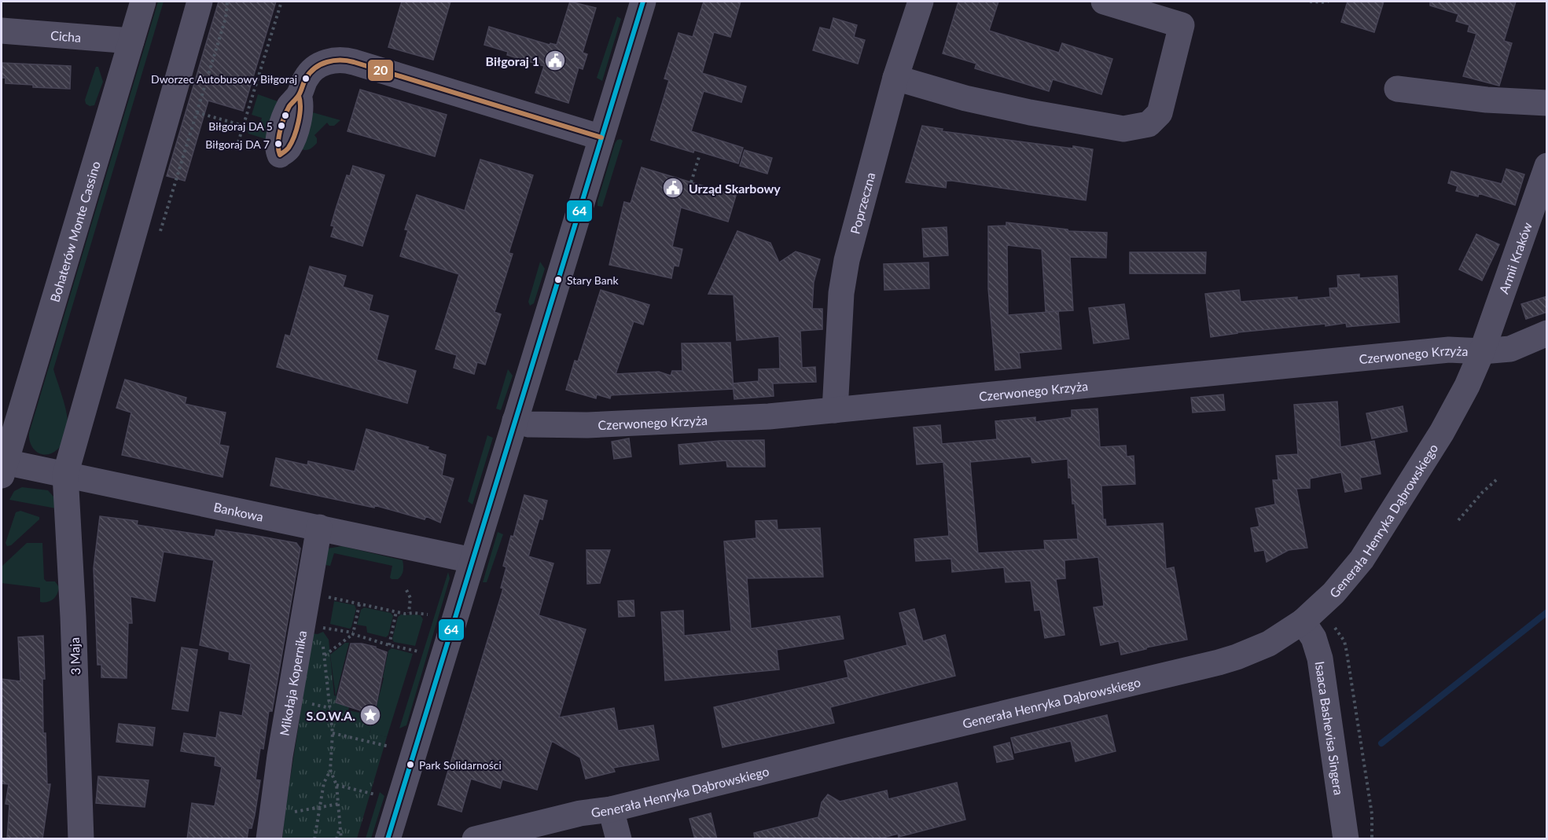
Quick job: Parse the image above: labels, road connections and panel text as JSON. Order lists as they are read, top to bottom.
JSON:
{
  "streets": {
    "street": [
      "Cicha",
      "Poprzeczna",
      "Bohaterów Monte Cassino",
      "Armii Kraków",
      "Czerwonego Krzyża",
      "Bankowa",
      "Generała Henryka Dąbrowskiego",
      "3 Maja",
      "Mikołaja Kopernika",
      "Isaaca Bashevisa Singera"
    ]
  },
  "crossings": [
    ["Cicha", "Bohaterów Monte Cassino"],
    ["Poprzeczna", "Czerwonego Krzyża"],
    ["Bohaterów Monte Cassino", "Bankowa"],
    ["Armii Kraków", "Czerwonego Krzyża"],
    ["Armii Kraków", "Generała Henryka Dąbrowskiego"],
    ["Czerwonego Krzyża", "Generała Henryka Dąbrowskiego"],
    ["Bankowa", "3 Maja"],
    ["Bankowa", "Mikołaja Kopernika"],
    ["Generała Henryka Dąbrowskiego", "Isaaca Bashevisa Singera"]
  ],
  "places": {
    "public building": ["Biłgoraj 1", "Urząd Skarbowy"],
    "other": [
      "Dworzec Autobusowy Biłgoraj",
      "Biłgoraj DA 5",
      "Biłgoraj DA 7",
      "Stary Bank",
      "Park Solidarności"
    ],
    "place": ["S.O.W.A."]
  },
  "lines": ["transit line 64", "transit line 20"]
}
